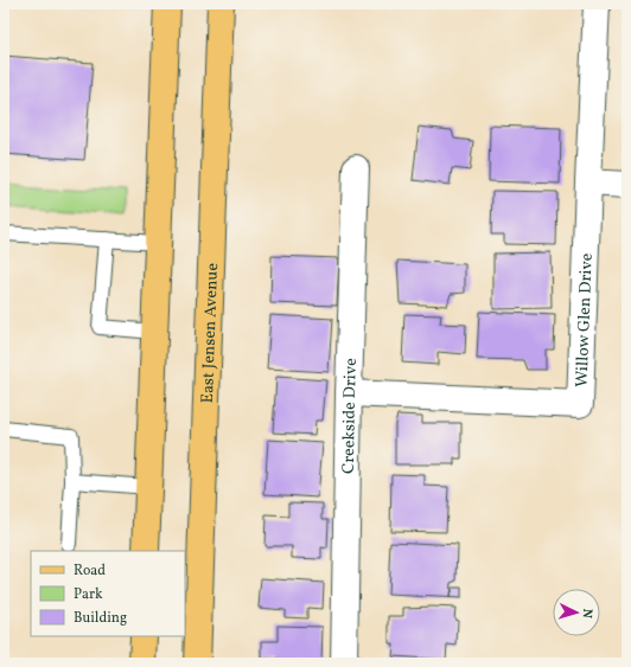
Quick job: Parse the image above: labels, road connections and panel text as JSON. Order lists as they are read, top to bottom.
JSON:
{
  "streets": {
    "main road": ["East Jensen Avenue"],
    "street": ["Willow Glen Drive", "Creekside Drive"]
  },
  "crossings": [
    ["Willow Glen Drive", "Creekside Drive"]
  ],
  "legend": ["Road", "Park", "Building"],
  "north": "right"
}
